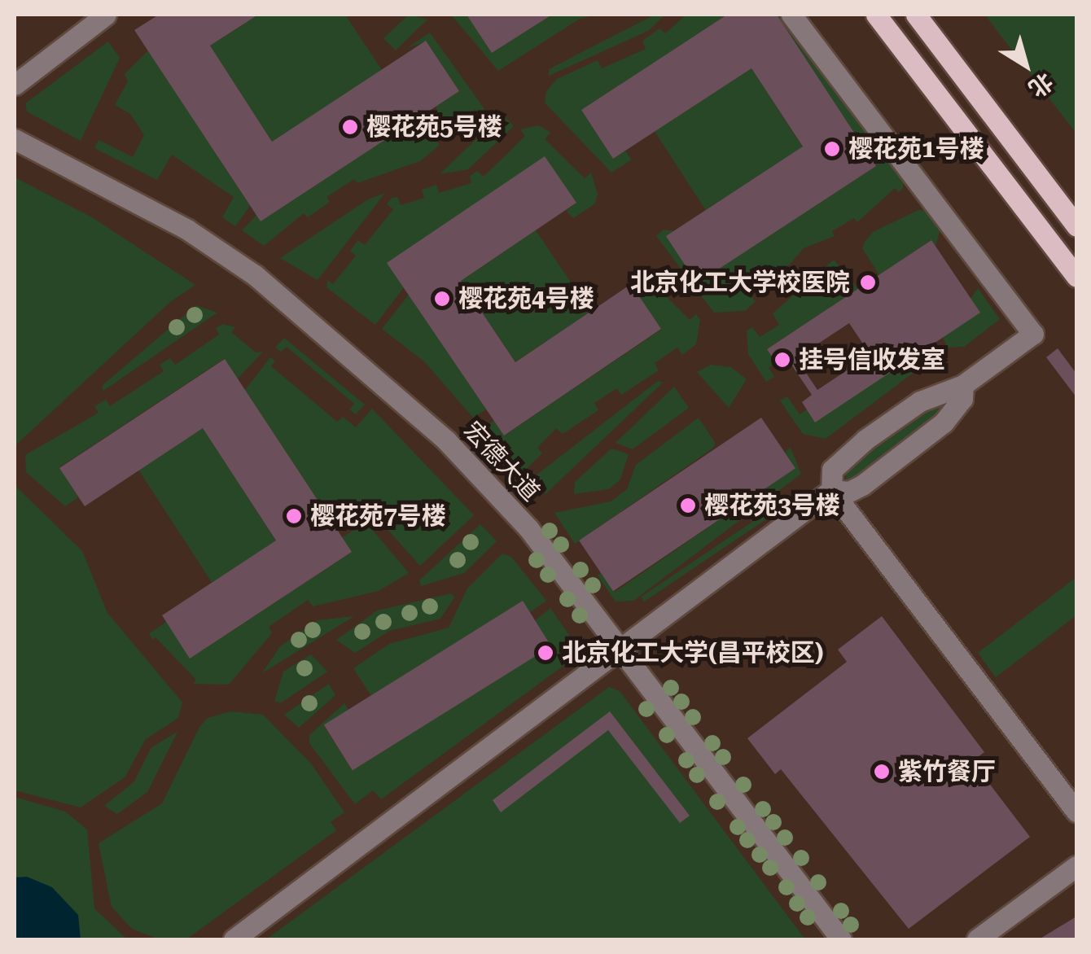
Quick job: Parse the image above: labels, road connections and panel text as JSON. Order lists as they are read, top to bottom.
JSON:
{
  "streets": {
    "street": ["宏德大道"]
  },
  "places": [
    "樱花苑5号楼",
    "樱花苑1号楼",
    "北京化工大学校医院",
    "樱花苑4号楼",
    "挂号信收发室",
    "樱花苑3号楼",
    "樱花苑7号楼",
    "北京化工大学(昌平校区)",
    "紫竹餐厅"
  ],
  "north": "bottom right"
}
